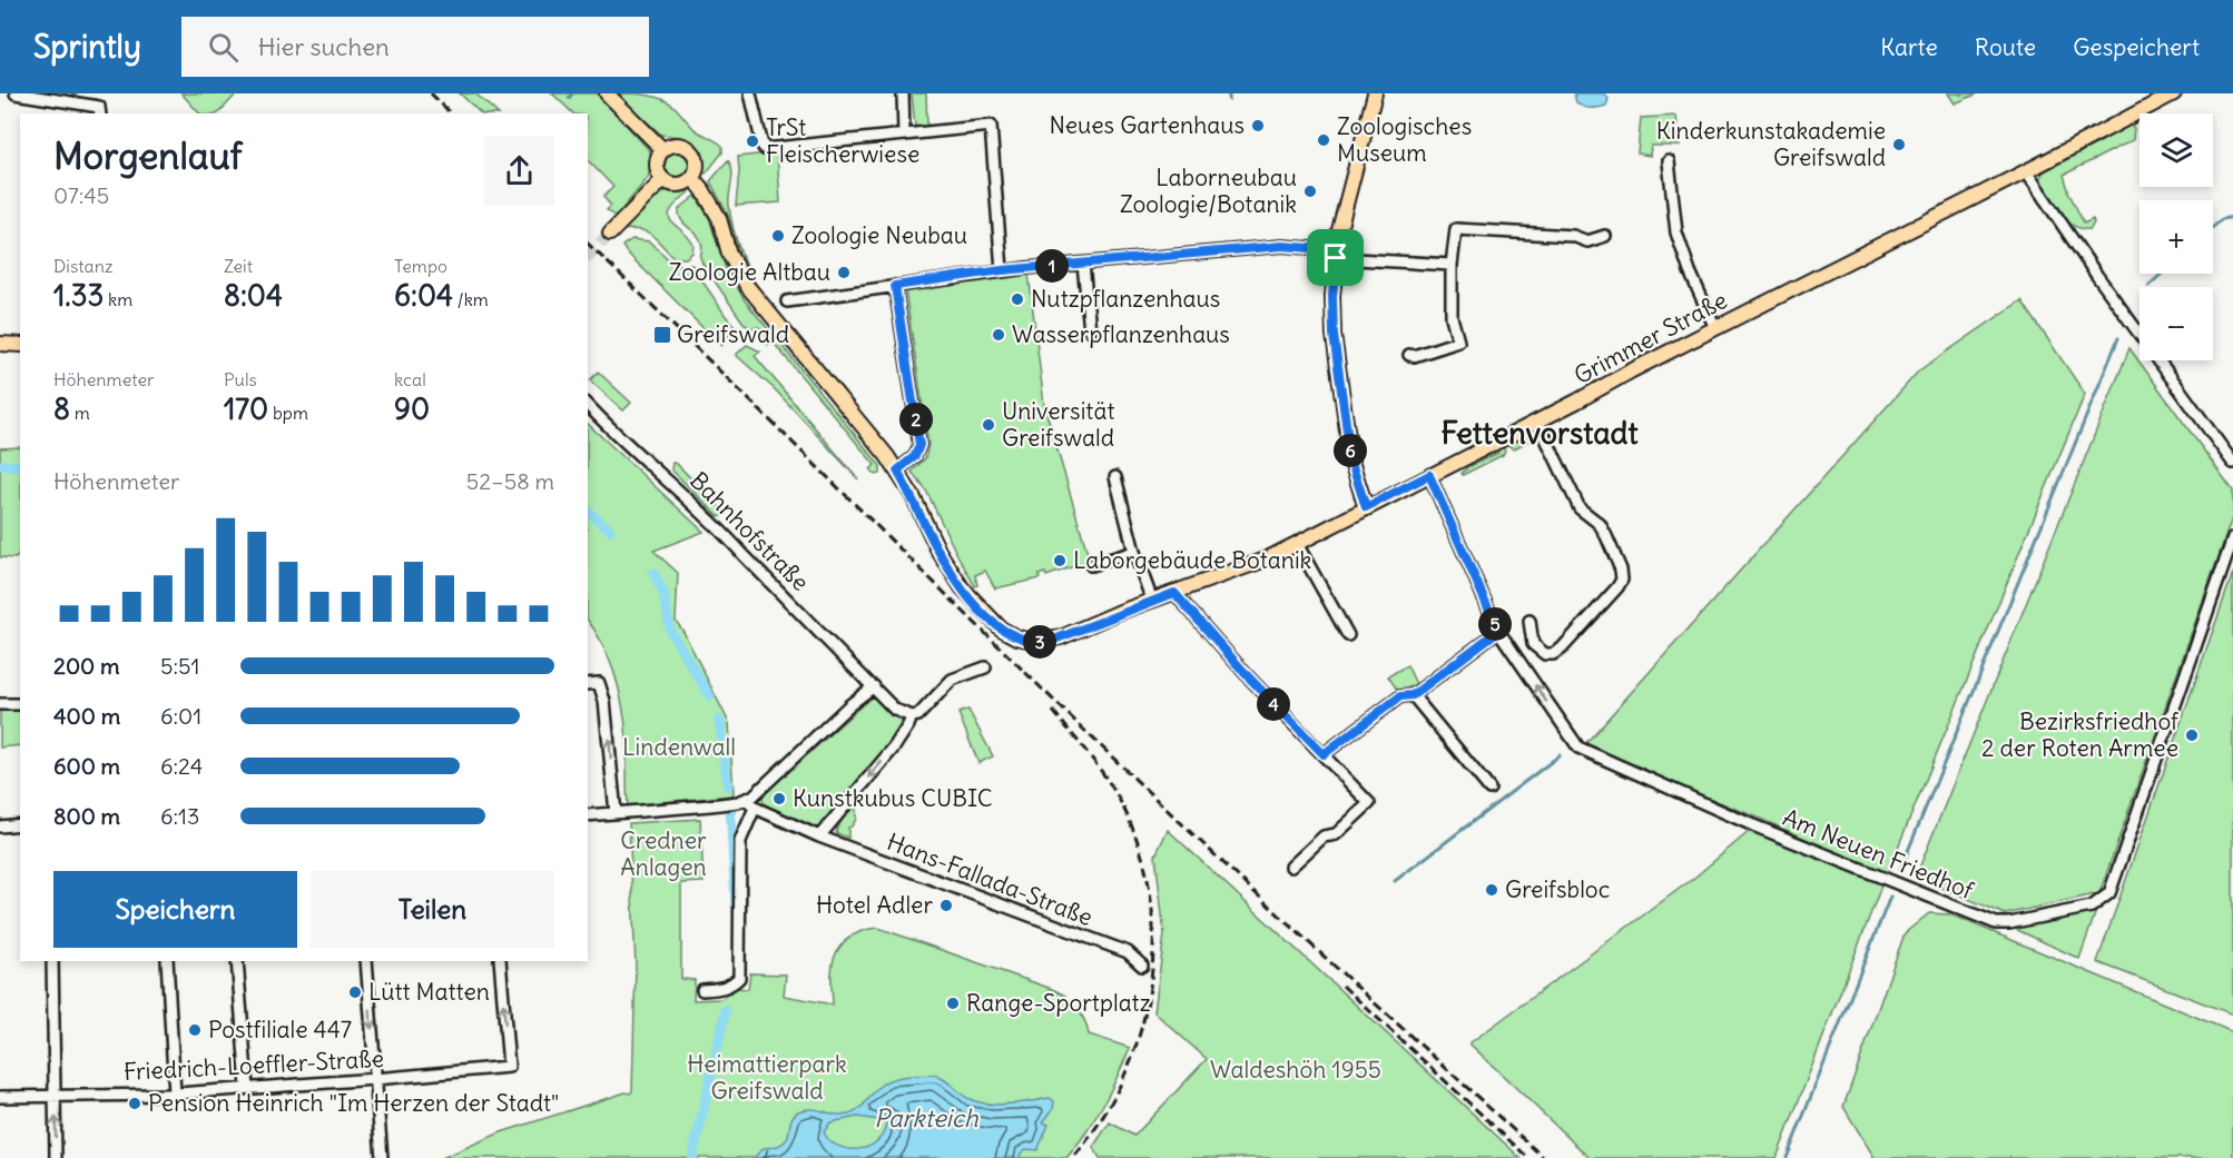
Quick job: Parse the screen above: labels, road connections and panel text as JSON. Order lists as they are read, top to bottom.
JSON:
{
  "streets": {
    "main road": ["Grimmer Straße"],
    "street": [
      "Bahnhofstraße",
      "Am Neuen Friedhof",
      "Hans-Fallada-Straße",
      "Friedrich-Loeffler-Straße"
    ]
  },
  "crossings": [
    ["Grimmer Straße", "Am Neuen Friedhof"]
  ],
  "districts": ["Fettenvorstadt"],
  "water": ["Parkteich"],
  "parks": [
    "Lindenwall",
    "Credner Anlagen",
    "Heimattierpark Greifswald",
    "Waldeshöh 1955"
  ],
  "places": {
    "other": [
      "Neues Gartenhaus",
      "Zoologisches Museum",
      "TrSt Fleischerwiese",
      "Kinderkunstakademie Greifswald",
      "Laborneubau Zoologie/Botanik",
      "Zoologie Neubau",
      "Zoologie Altbau",
      "Nutzpflanzenhaus",
      "Wasserpflanzenhaus",
      "Universität Greifswald",
      "Laborgebäude Botanik",
      "Bezirksfriedhof 2 der Roten Armee",
      "Kunstkubus CUBIC",
      "Greifsbloc",
      "Hotel Adler",
      "Lütt Matten",
      "Range-Sportplatz",
      "Postfiliale 447",
      "Pension Heinrich \"Im Herzen der Stadt\""
    ],
    "transit": ["Greifswald"]
  },
  "page": {
    "header": "Sprintly",
    "search": "Hier suchen",
    "nav": ["Karte", "Route", "Gespeichert"],
    "map_buttons": ["+", "−"],
    "heading": ["Morgenlauf", "07:45"],
    "stats": [
      ["Distanz", "1.33 km"],
      ["Zeit", "8:04"],
      ["Tempo", "6:04 /km"],
      ["Höhenmeter", "8 m"],
      ["Puls", "170 bpm"],
      ["kcal", "90"]
    ],
    "pins": [
      "1",
      "2",
      "6",
      "5",
      "3",
      "4"
    ],
    "chart": ["Höhenmeter", "52–58 m"],
    "list": [
      {
        "name": "200 m",
        "note": "5:51"
      },
      {
        "name": "400 m",
        "note": "6:01"
      },
      {
        "name": "600 m",
        "note": "6:24"
      },
      {
        "name": "800 m",
        "note": "6:13"
      }
    ],
    "buttons": ["Speichern", "Teilen"]
  }
}
